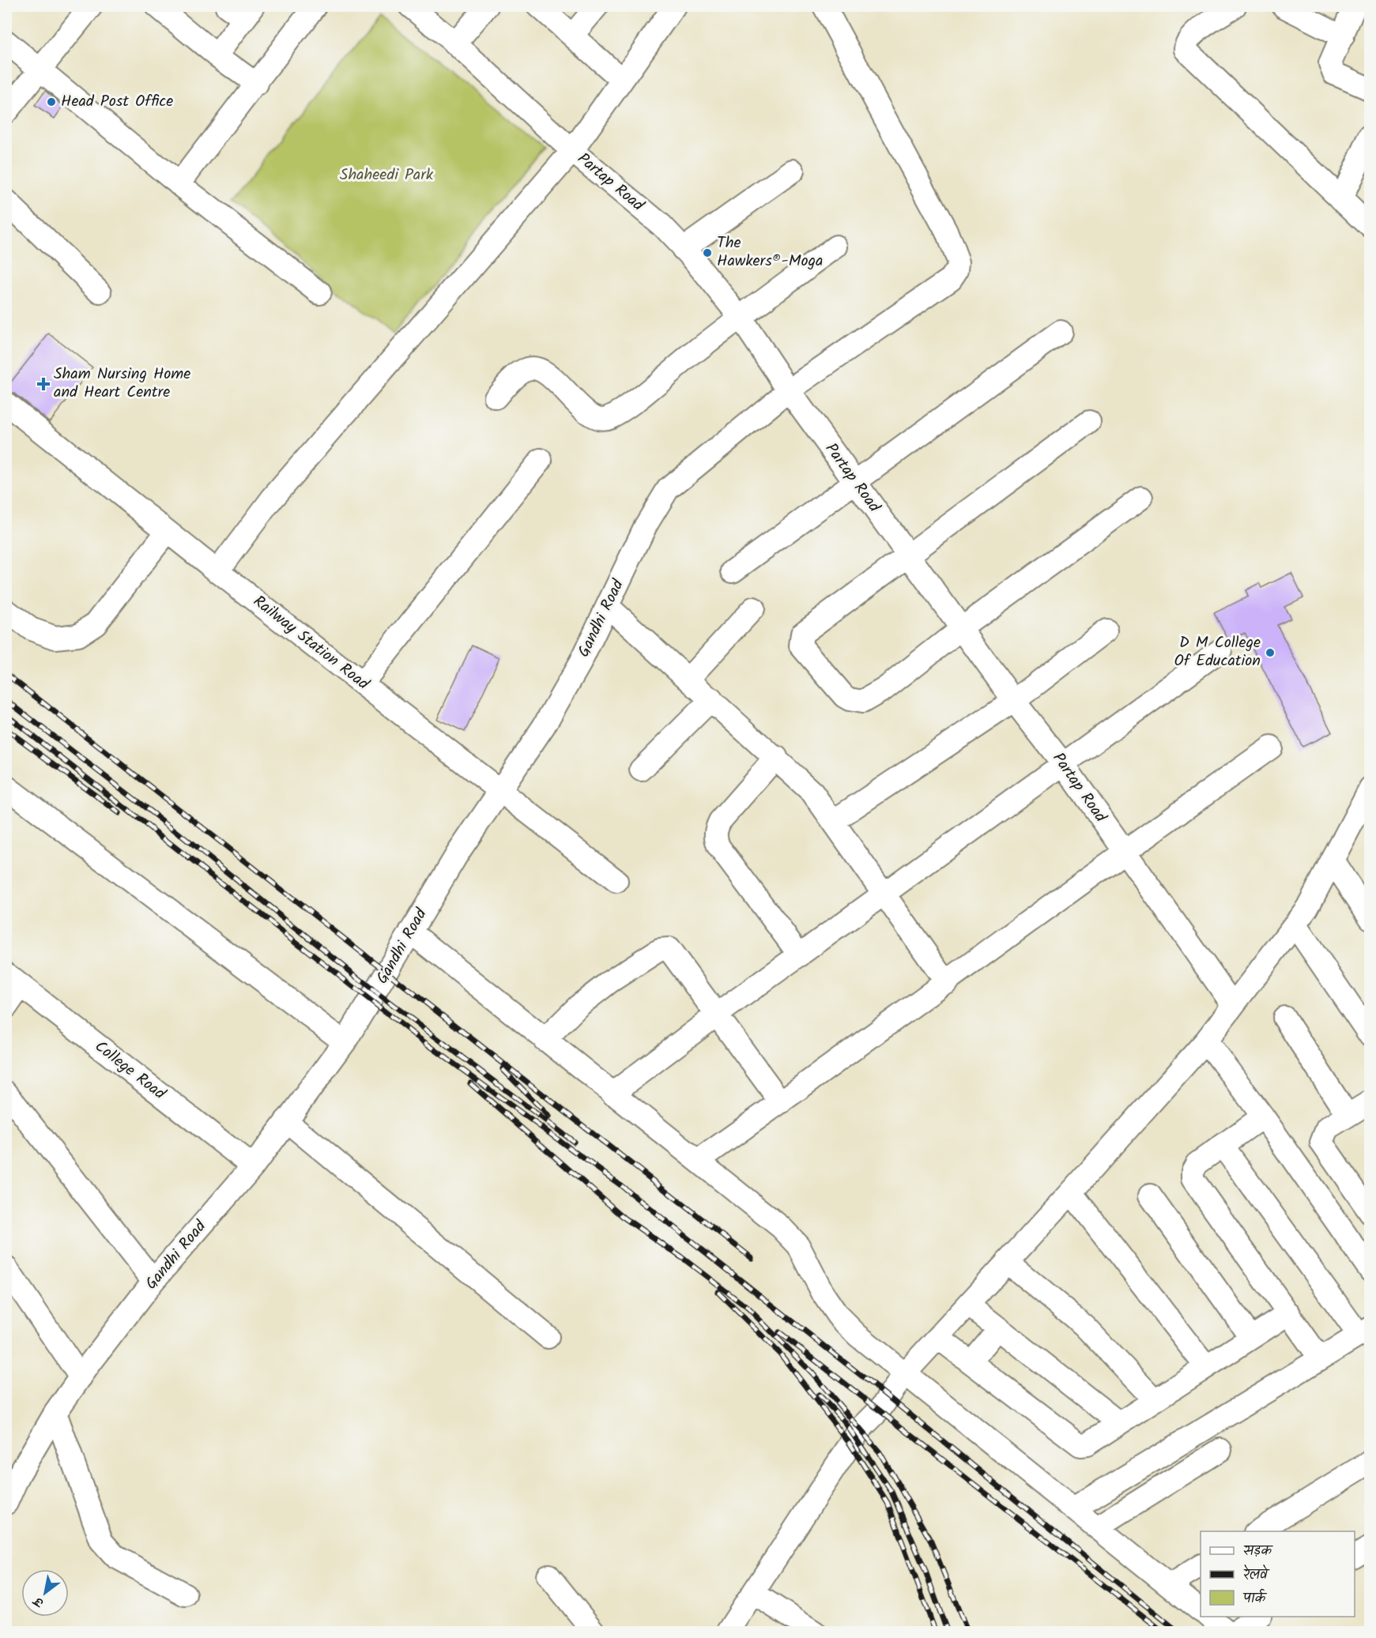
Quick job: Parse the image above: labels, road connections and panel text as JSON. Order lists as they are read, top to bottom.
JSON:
{
  "streets": {
    "street": [
      "Partap Road",
      "Gandhi Road",
      "Railway Station Road",
      "College Road"
    ]
  },
  "crossings": [
    ["Partap Road", "Gandhi Road"],
    ["Gandhi Road", "Railway Station Road"],
    ["Gandhi Road", "College Road"]
  ],
  "parks": ["Shaheedi Park"],
  "places": {
    "other": ["Head Post Office", "The Hawkers®-Moga", "D M College Of Education"],
    "health": ["Sham Nursing Home and Heart Centre"]
  },
  "legend": ["सड़क", "रेलवे", "पार्क"],
  "north": "bottom left"
}
